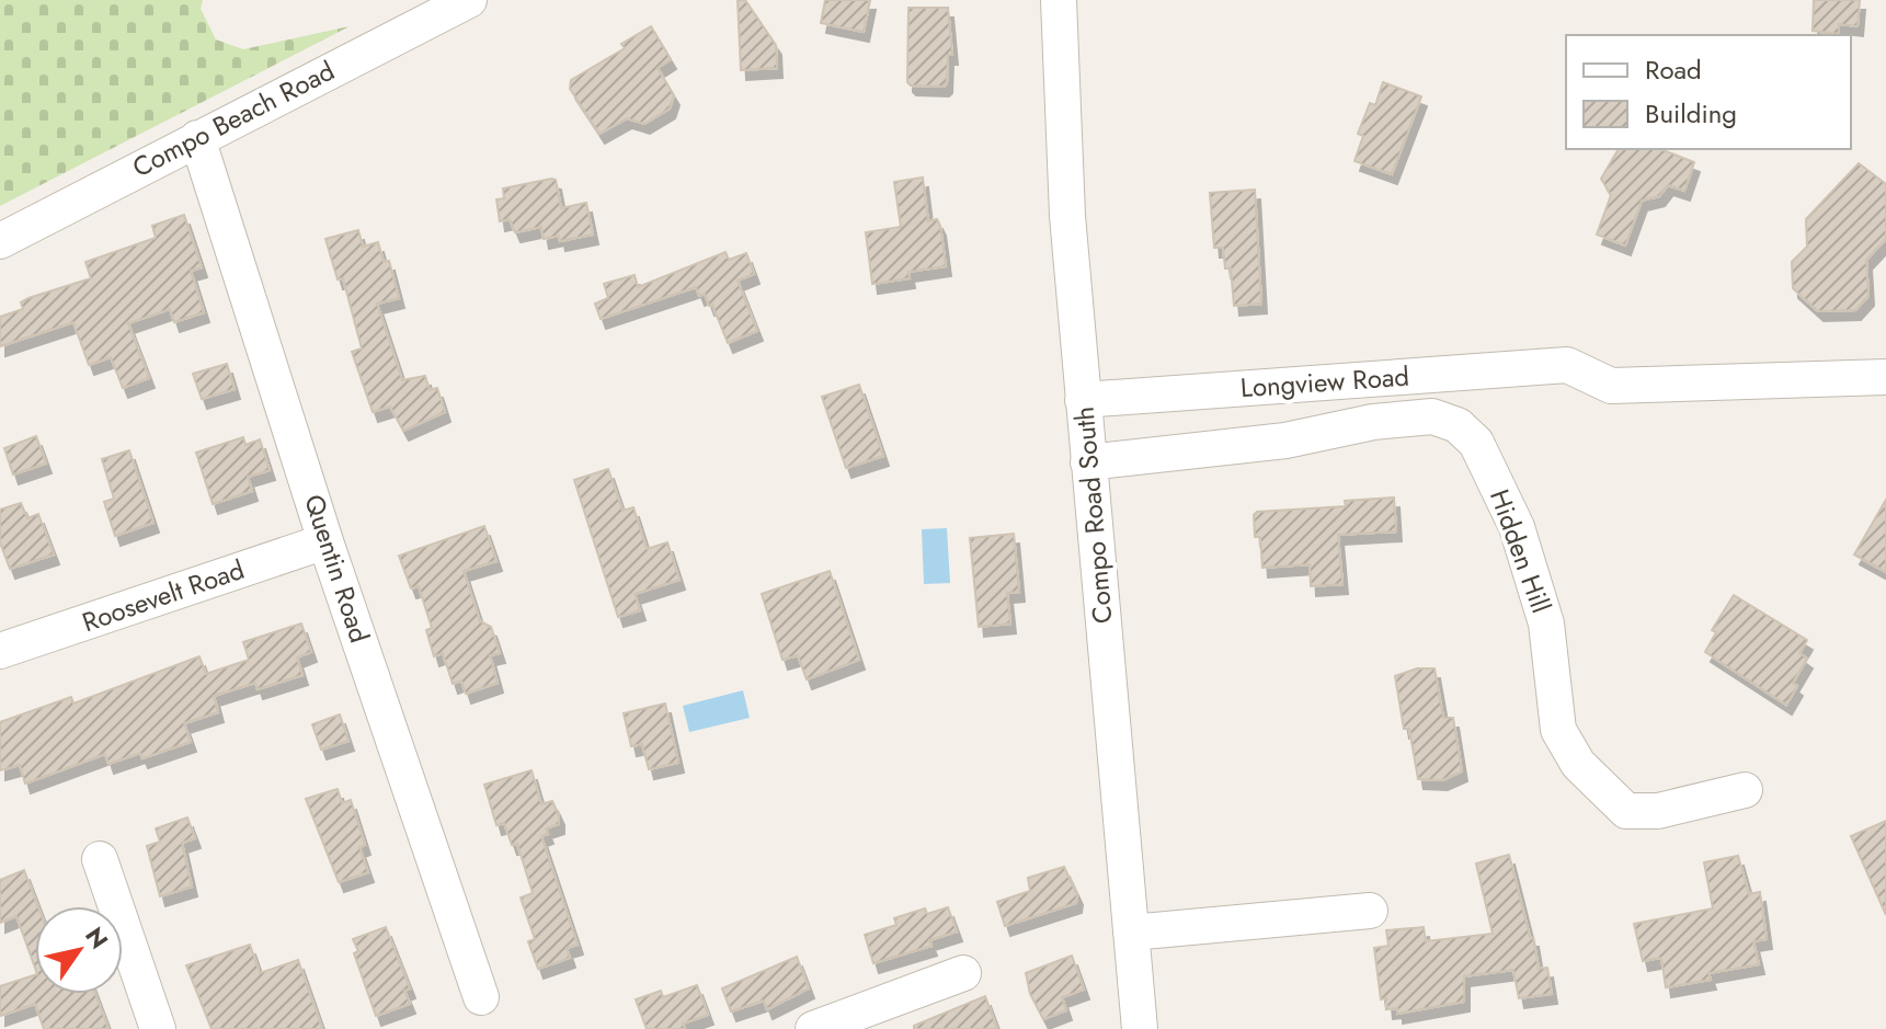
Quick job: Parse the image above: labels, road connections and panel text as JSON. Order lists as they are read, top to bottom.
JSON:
{
  "streets": {
    "street": [
      "Compo Beach Road",
      "Longview Road",
      "Compo Road South",
      "Hidden Hill",
      "Quentin Road",
      "Roosevelt Road"
    ]
  },
  "crossings": [
    ["Compo Beach Road", "Quentin Road"],
    ["Longview Road", "Compo Road South"],
    ["Compo Road South", "Hidden Hill"],
    ["Quentin Road", "Roosevelt Road"]
  ],
  "legend": ["Road", "Building"],
  "north": "top right"
}
